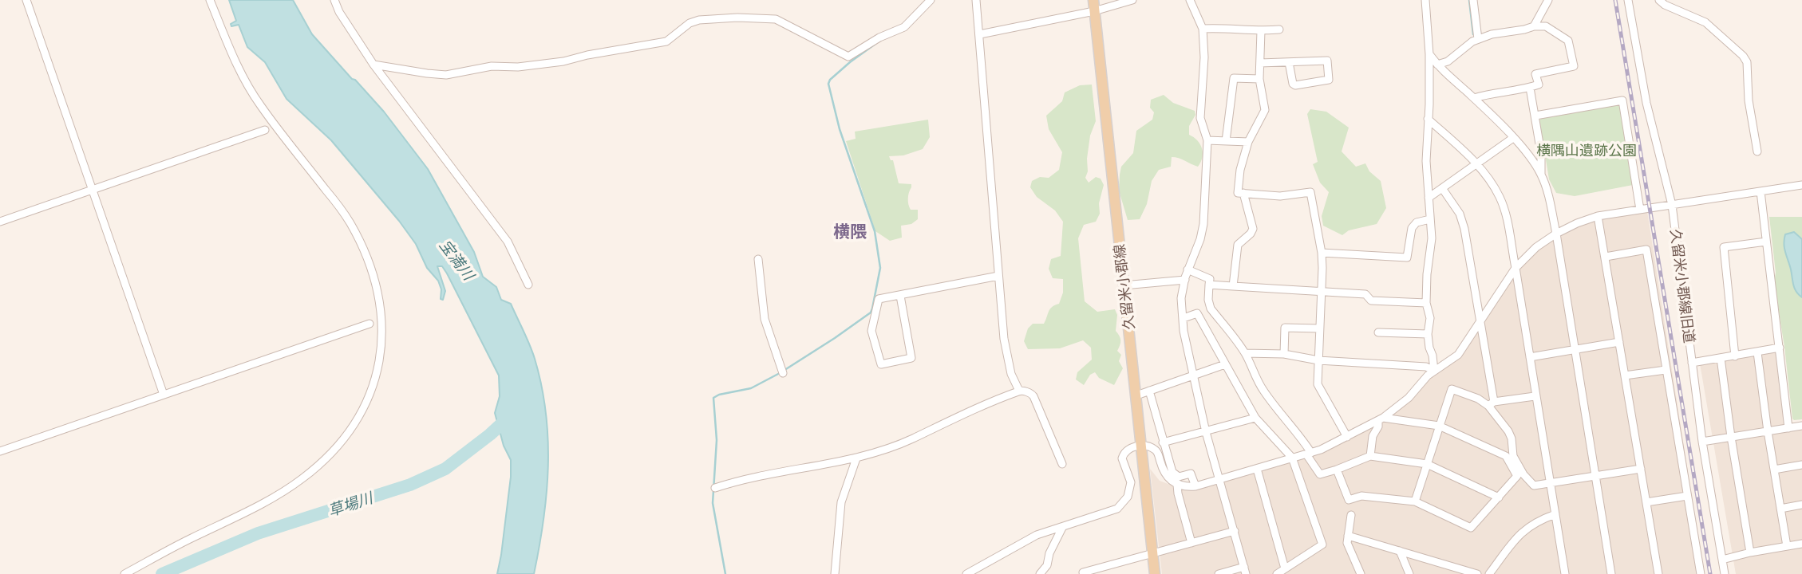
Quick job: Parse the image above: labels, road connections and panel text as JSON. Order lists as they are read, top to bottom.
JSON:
{
  "streets": {
    "main road": ["久留米小郡線"],
    "street": ["久留米小郡線旧道"]
  },
  "districts": ["横隈"],
  "water": ["宝満川", "草場川"],
  "parks": ["横隅山遺跡公園"]
}
